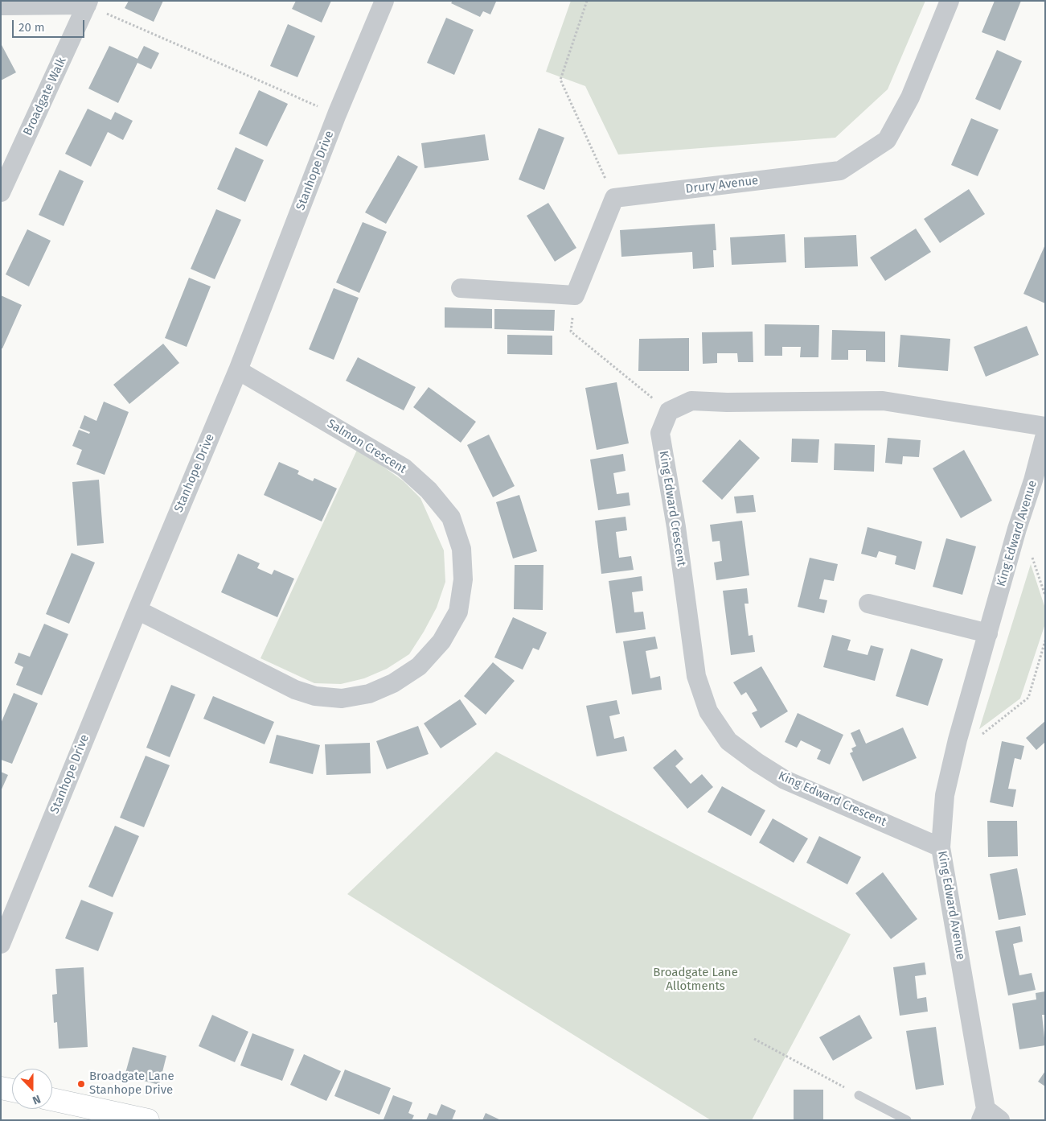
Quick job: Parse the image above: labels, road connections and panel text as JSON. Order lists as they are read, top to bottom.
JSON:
{
  "streets": {
    "street": [
      "Broadgate Walk",
      "Stanhope Drive",
      "Drury Avenue",
      "Salmon Crescent",
      "King Edward Crescent",
      "King Edward Avenue"
    ]
  },
  "crossings": [
    ["Stanhope Drive", "Salmon Crescent"],
    ["King Edward Crescent", "King Edward Avenue"]
  ],
  "parks": ["Broadgate Lane Allotments"],
  "places": ["Broadgate Lane Stanhope Drive"],
  "scale_bar": "20 m",
  "north": "bottom"
}
